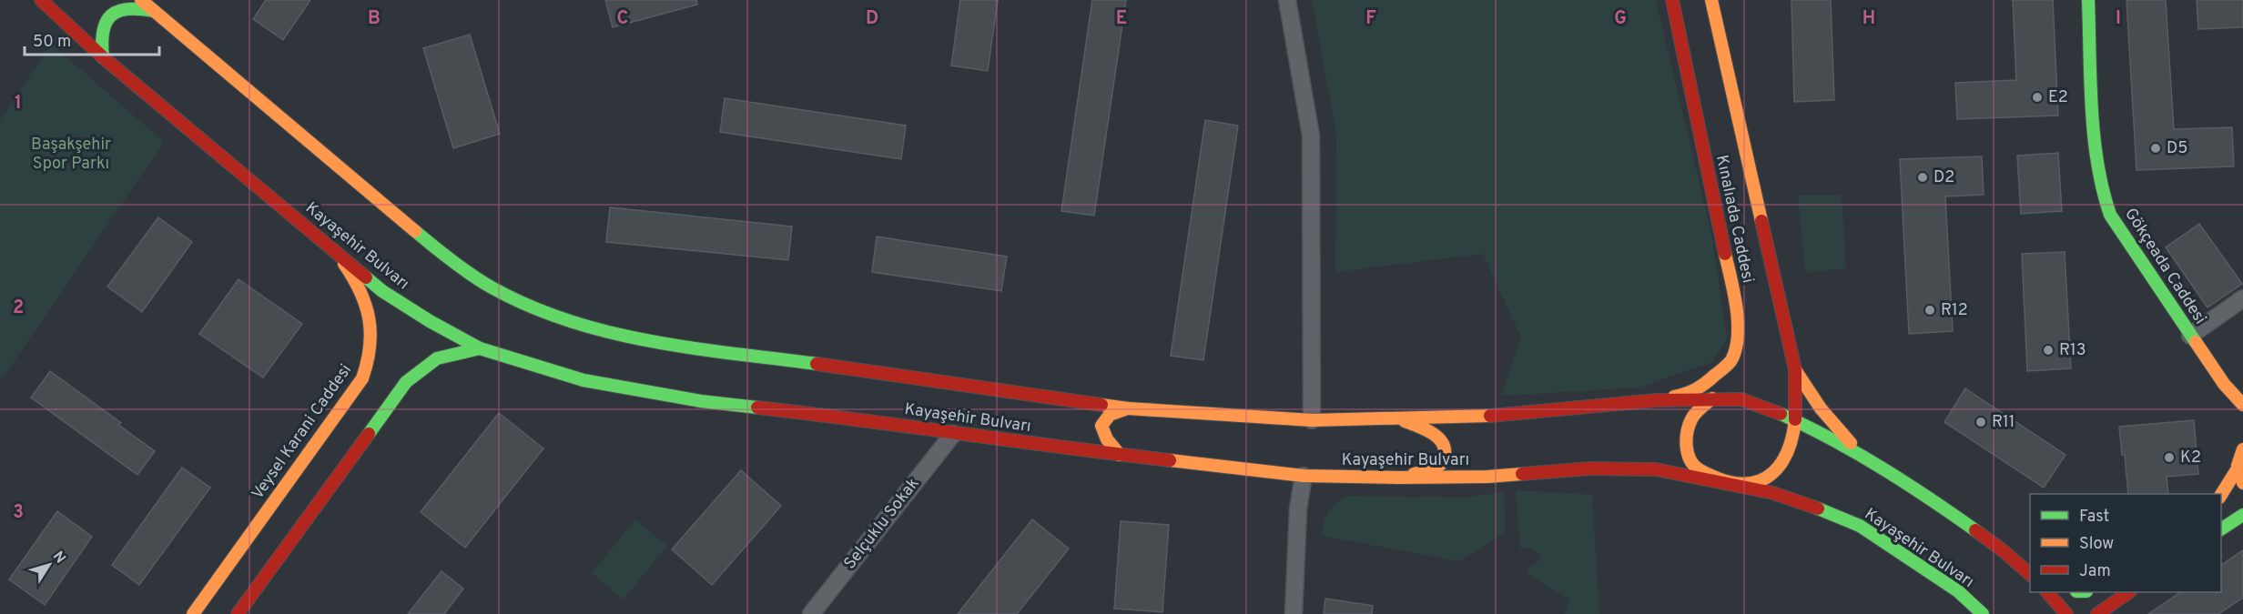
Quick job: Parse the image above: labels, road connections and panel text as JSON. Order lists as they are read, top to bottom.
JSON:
{
  "streets": {
    "main road": [
      "Kınalıada Caddesi",
      "Kayaşehir Bulvarı",
      "Gökçeada Caddesi",
      "Veysel Karani Caddesi"
    ],
    "street": ["Selçuklu Sokak"]
  },
  "crossings": [
    ["Kınalıada Caddesi", "Kayaşehir Bulvarı"],
    ["Kayaşehir Bulvarı", "Veysel Karani Caddesi"],
    ["Kayaşehir Bulvarı", "Selçuklu Sokak"]
  ],
  "parks": ["Başakşehir Spor Parkı"],
  "places": [
    "E2",
    "D5",
    "D2",
    "R12",
    "R13",
    "R11",
    "K2"
  ],
  "legend": ["Fast", "Slow", "Jam"],
  "scale_bar": "50 m",
  "north": "top right",
  "grid": {
    "columns": [
      "B",
      "C",
      "D",
      "E",
      "F",
      "G",
      "H",
      "I"
    ],
    "rows": ["1", "2", "3"]
  }
}
